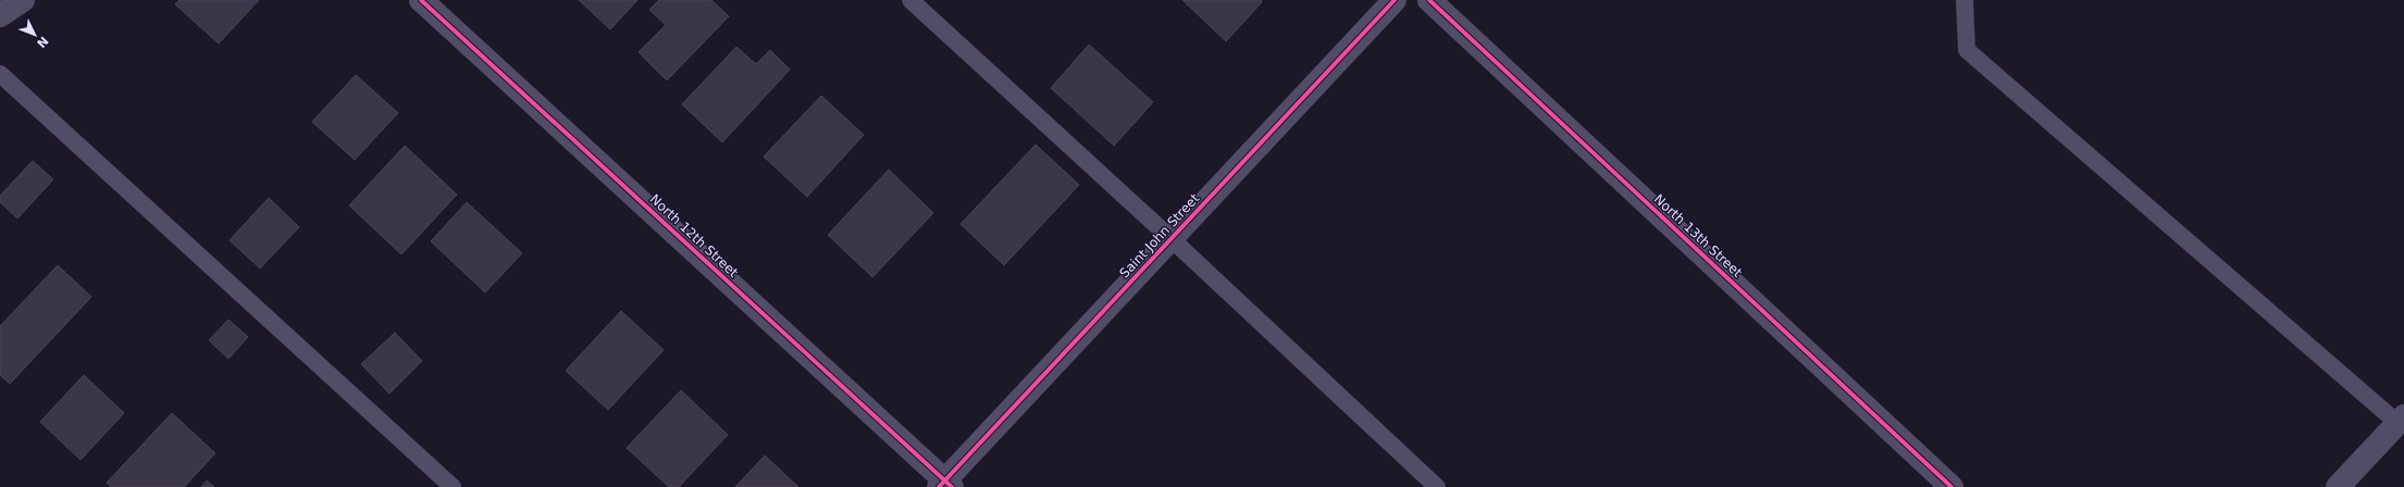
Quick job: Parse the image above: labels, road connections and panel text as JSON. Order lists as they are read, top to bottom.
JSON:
{
  "streets": {
    "street": ["North 12th Street", "Saint John Street", "North 13th Street"]
  },
  "crossings": [
    ["North 12th Street", "Saint John Street"]
  ],
  "north": "bottom right"
}
